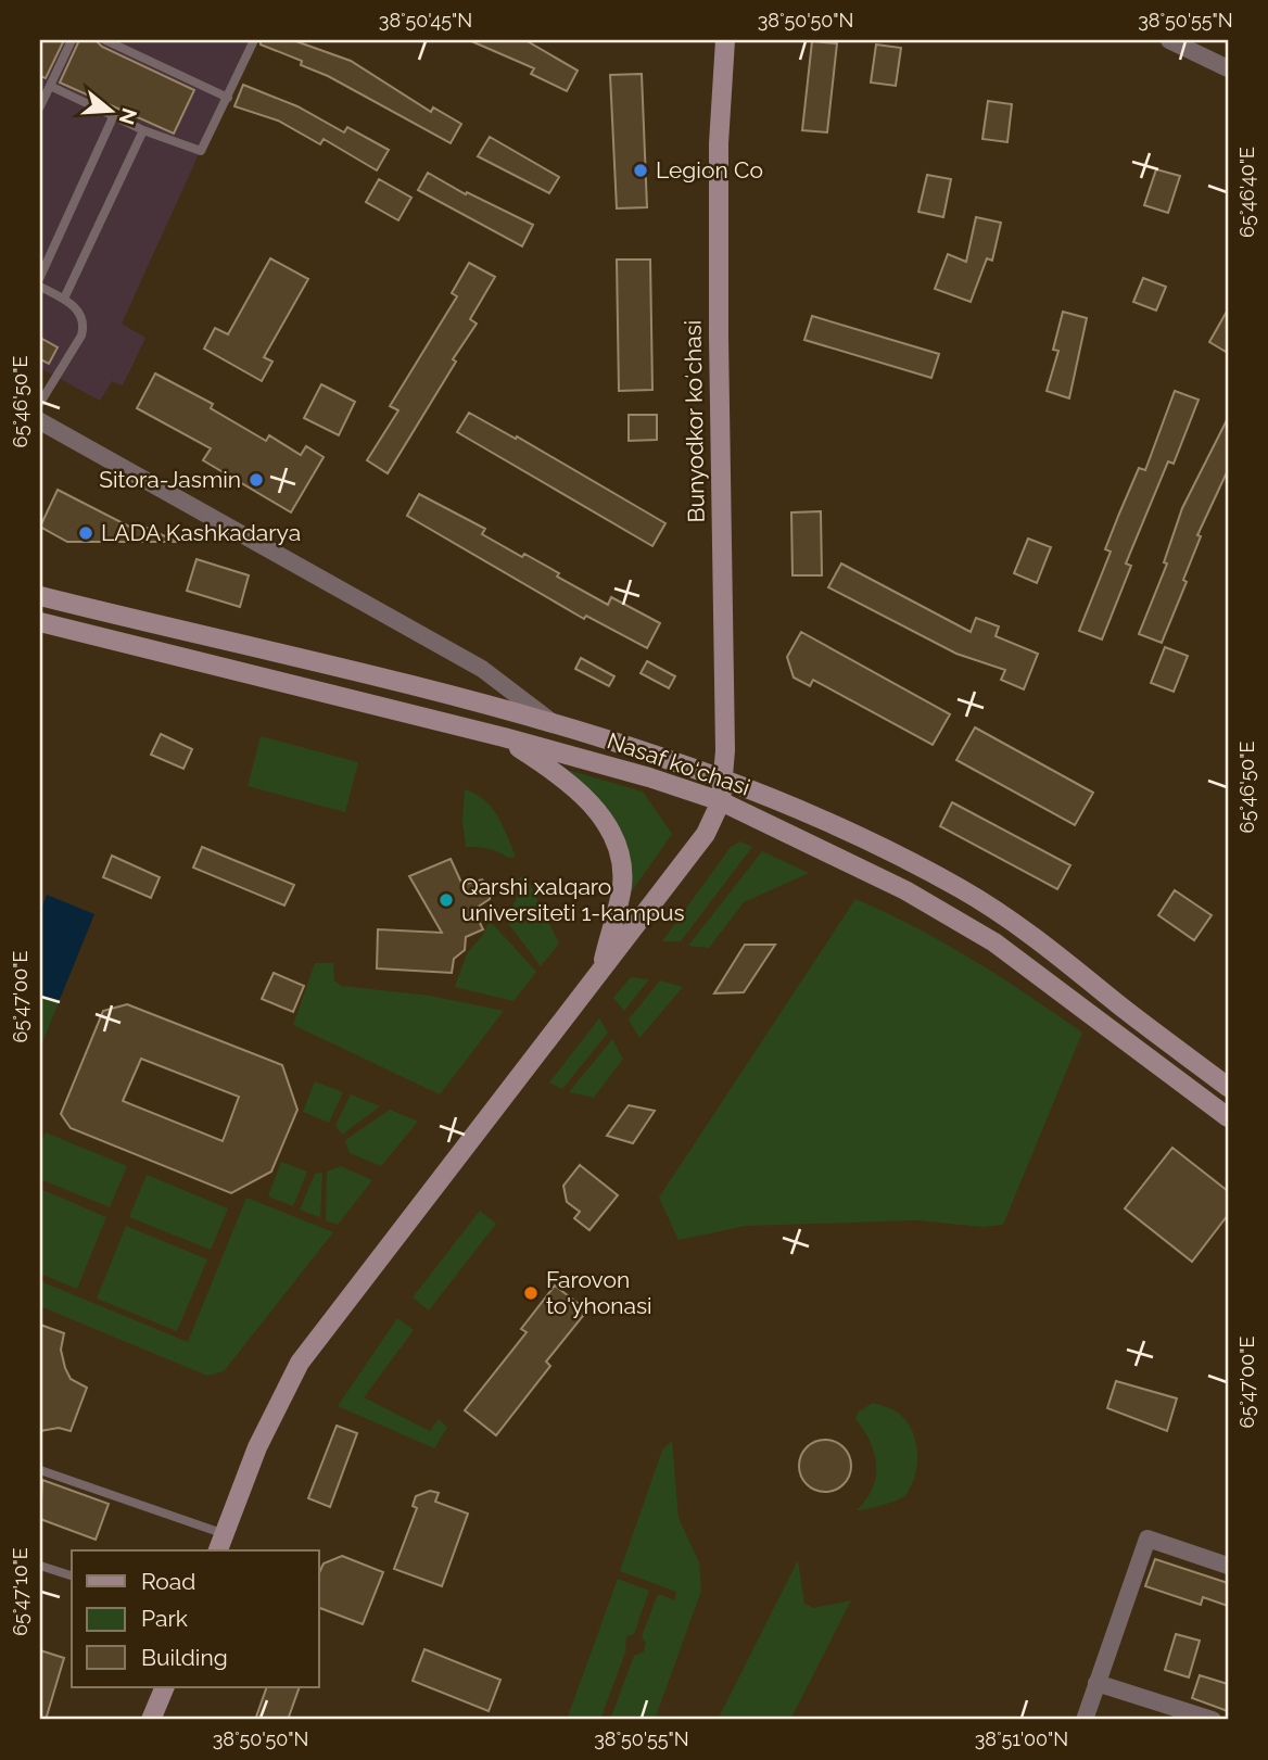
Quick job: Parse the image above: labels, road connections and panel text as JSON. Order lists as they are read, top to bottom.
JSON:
{
  "streets": {
    "main road": ["Bunyodkor koʻchasi", "Nasaf ko‘chasi"]
  },
  "crossings": [
    ["Bunyodkor koʻchasi", "Nasaf ko‘chasi"]
  ],
  "places": [
    "Legion Co",
    "Sitora-Jasmin",
    "LADA Kashkadarya",
    "Qarshi xalqaro universiteti 1-kampus",
    "Farovon to'yhonasi"
  ],
  "legend": ["Road", "Park", "Building"],
  "north": "right",
  "coordinates": [
    "38°50'45\"N",
    "38°50'50\"N",
    "38°50'55\"N",
    "65°46'40\"E",
    "65°46'50\"E",
    "65°47'00\"E",
    "65°47'10\"E",
    "38°51'00\"N"
  ]
}
